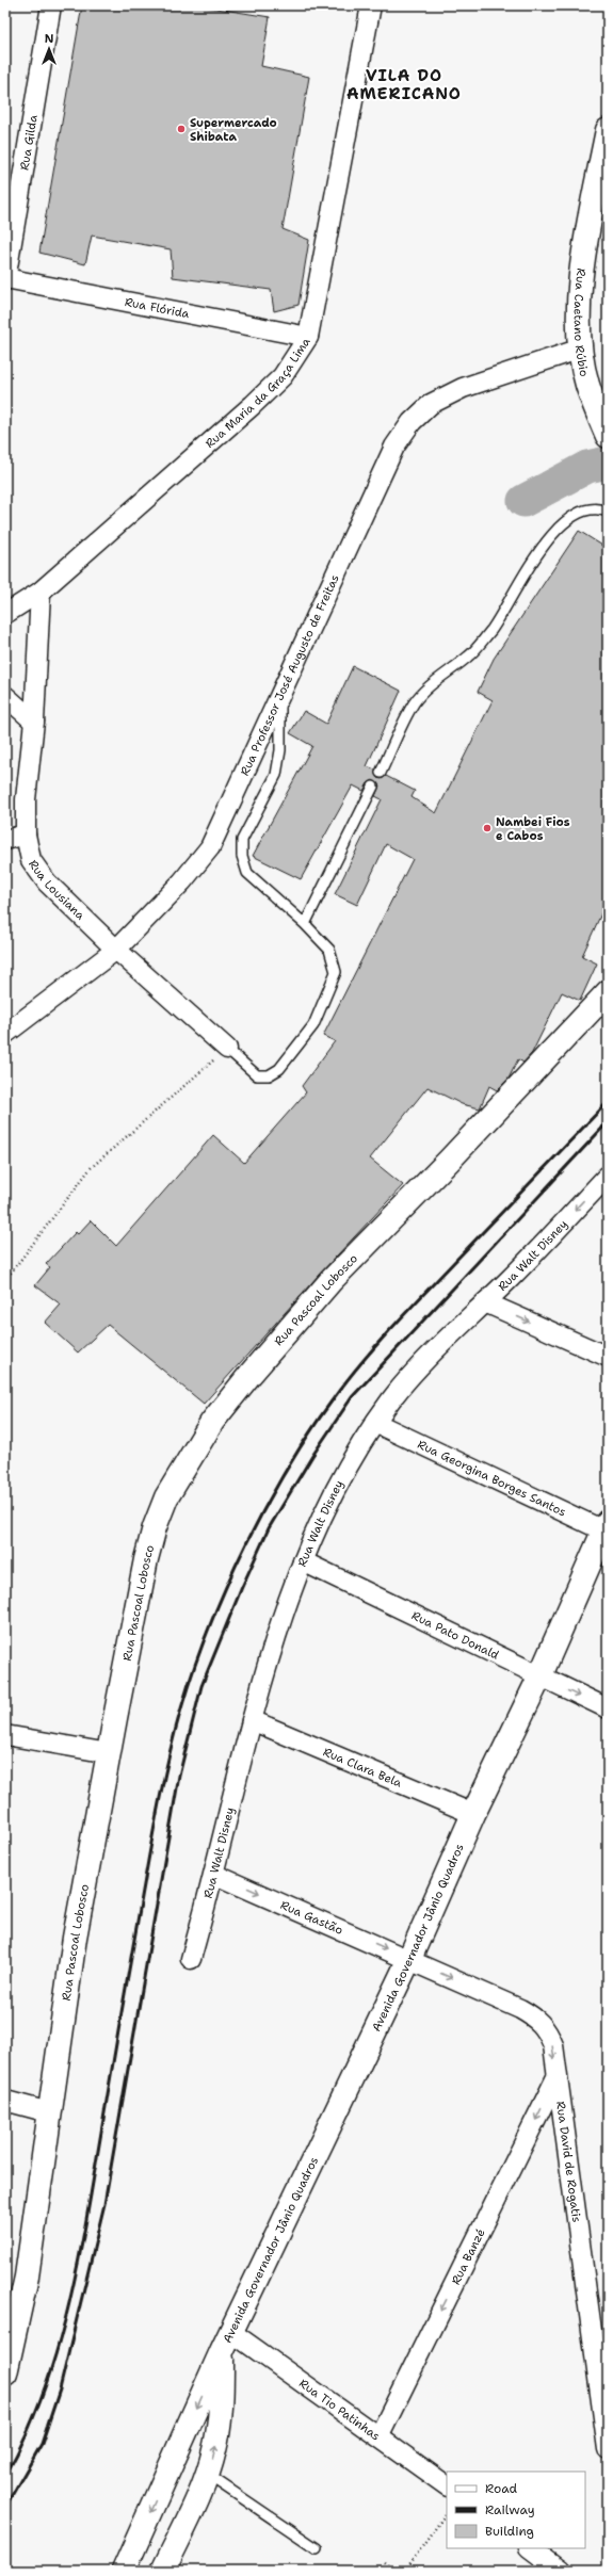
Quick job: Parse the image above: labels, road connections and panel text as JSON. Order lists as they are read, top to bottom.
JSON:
{
  "streets": {
    "main road": ["Rua Caetano Rúbio", "Rua Pascoal Lobosco", "Avenida Governador Jânio Quadros"],
    "street": [
      "Rua Gilda",
      "Rua Flórida",
      "Rua Maria da Graça Lima",
      "Rua Professor José Augusto de Freitas",
      "Rua Lousiana",
      "Rua Walt Disney",
      "Rua Georgina Borges Santos",
      "Rua Pato Donald",
      "Rua Clara Bela",
      "Rua Gastão",
      "Rua David de Rogatis",
      "Rua Banzé",
      "Rua Tio Patinhas"
    ]
  },
  "crossings": [
    ["Rua Gilda", "Rua Flórida"],
    ["Rua Flórida", "Rua Maria da Graça Lima"],
    ["Rua Caetano Rúbio", "Rua Professor José Augusto de Freitas"],
    ["Rua Maria da Graça Lima", "Rua Lousiana"],
    ["Rua Professor José Augusto de Freitas", "Rua Lousiana"],
    ["Rua Walt Disney", "Rua Georgina Borges Santos"],
    ["Rua Walt Disney", "Rua Pato Donald"],
    ["Rua Walt Disney", "Rua Clara Bela"],
    ["Rua Walt Disney", "Rua Gastão"],
    ["Rua Georgina Borges Santos", "Avenida Governador Jânio Quadros"],
    ["Rua Pato Donald", "Avenida Governador Jânio Quadros"],
    ["Rua Clara Bela", "Avenida Governador Jânio Quadros"],
    ["Rua Gastão", "Avenida Governador Jânio Quadros"],
    ["Rua Gastão", "Rua David de Rogatis"],
    ["Avenida Governador Jânio Quadros", "Rua David de Rogatis"],
    ["Avenida Governador Jânio Quadros", "Rua Tio Patinhas"],
    ["Rua David de Rogatis", "Rua Banzé"],
    ["Rua Banzé", "Rua Tio Patinhas"]
  ],
  "one_way": ["Rua Gastão", "Rua Banzé"],
  "districts": ["VILA DO AMERICANO"],
  "places": ["Supermercado Shibata", "Nambei Fios e Cabos"],
  "legend": ["Road", "Railway", "Building"],
  "north": "top"
}
